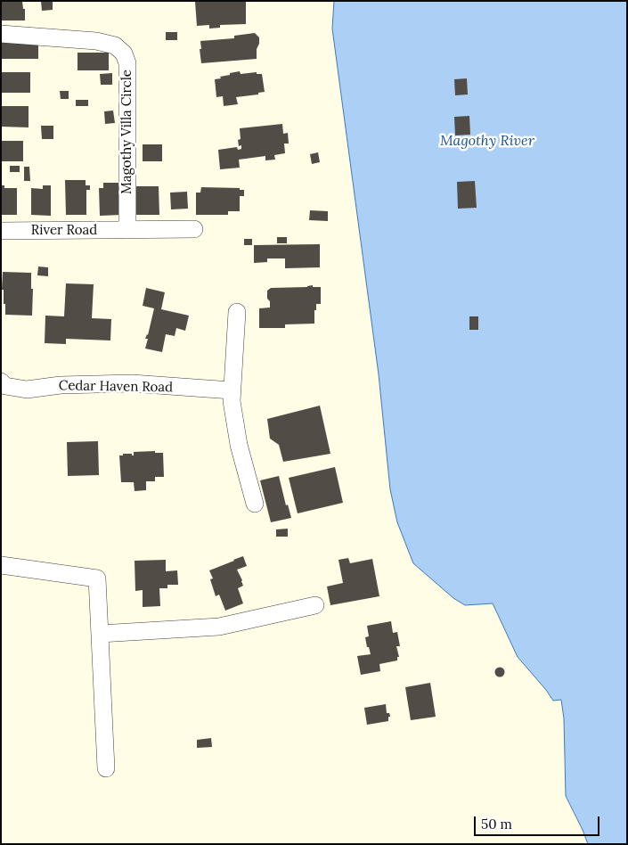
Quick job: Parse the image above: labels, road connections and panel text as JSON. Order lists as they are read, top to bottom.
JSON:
{
  "streets": {
    "street": ["Magothy Villa Circle", "River Road", "Cedar Haven Road"]
  },
  "crossings": [
    ["Magothy Villa Circle", "River Road"]
  ],
  "water": ["Magothy River"],
  "scale_bar": "50 m"
}
